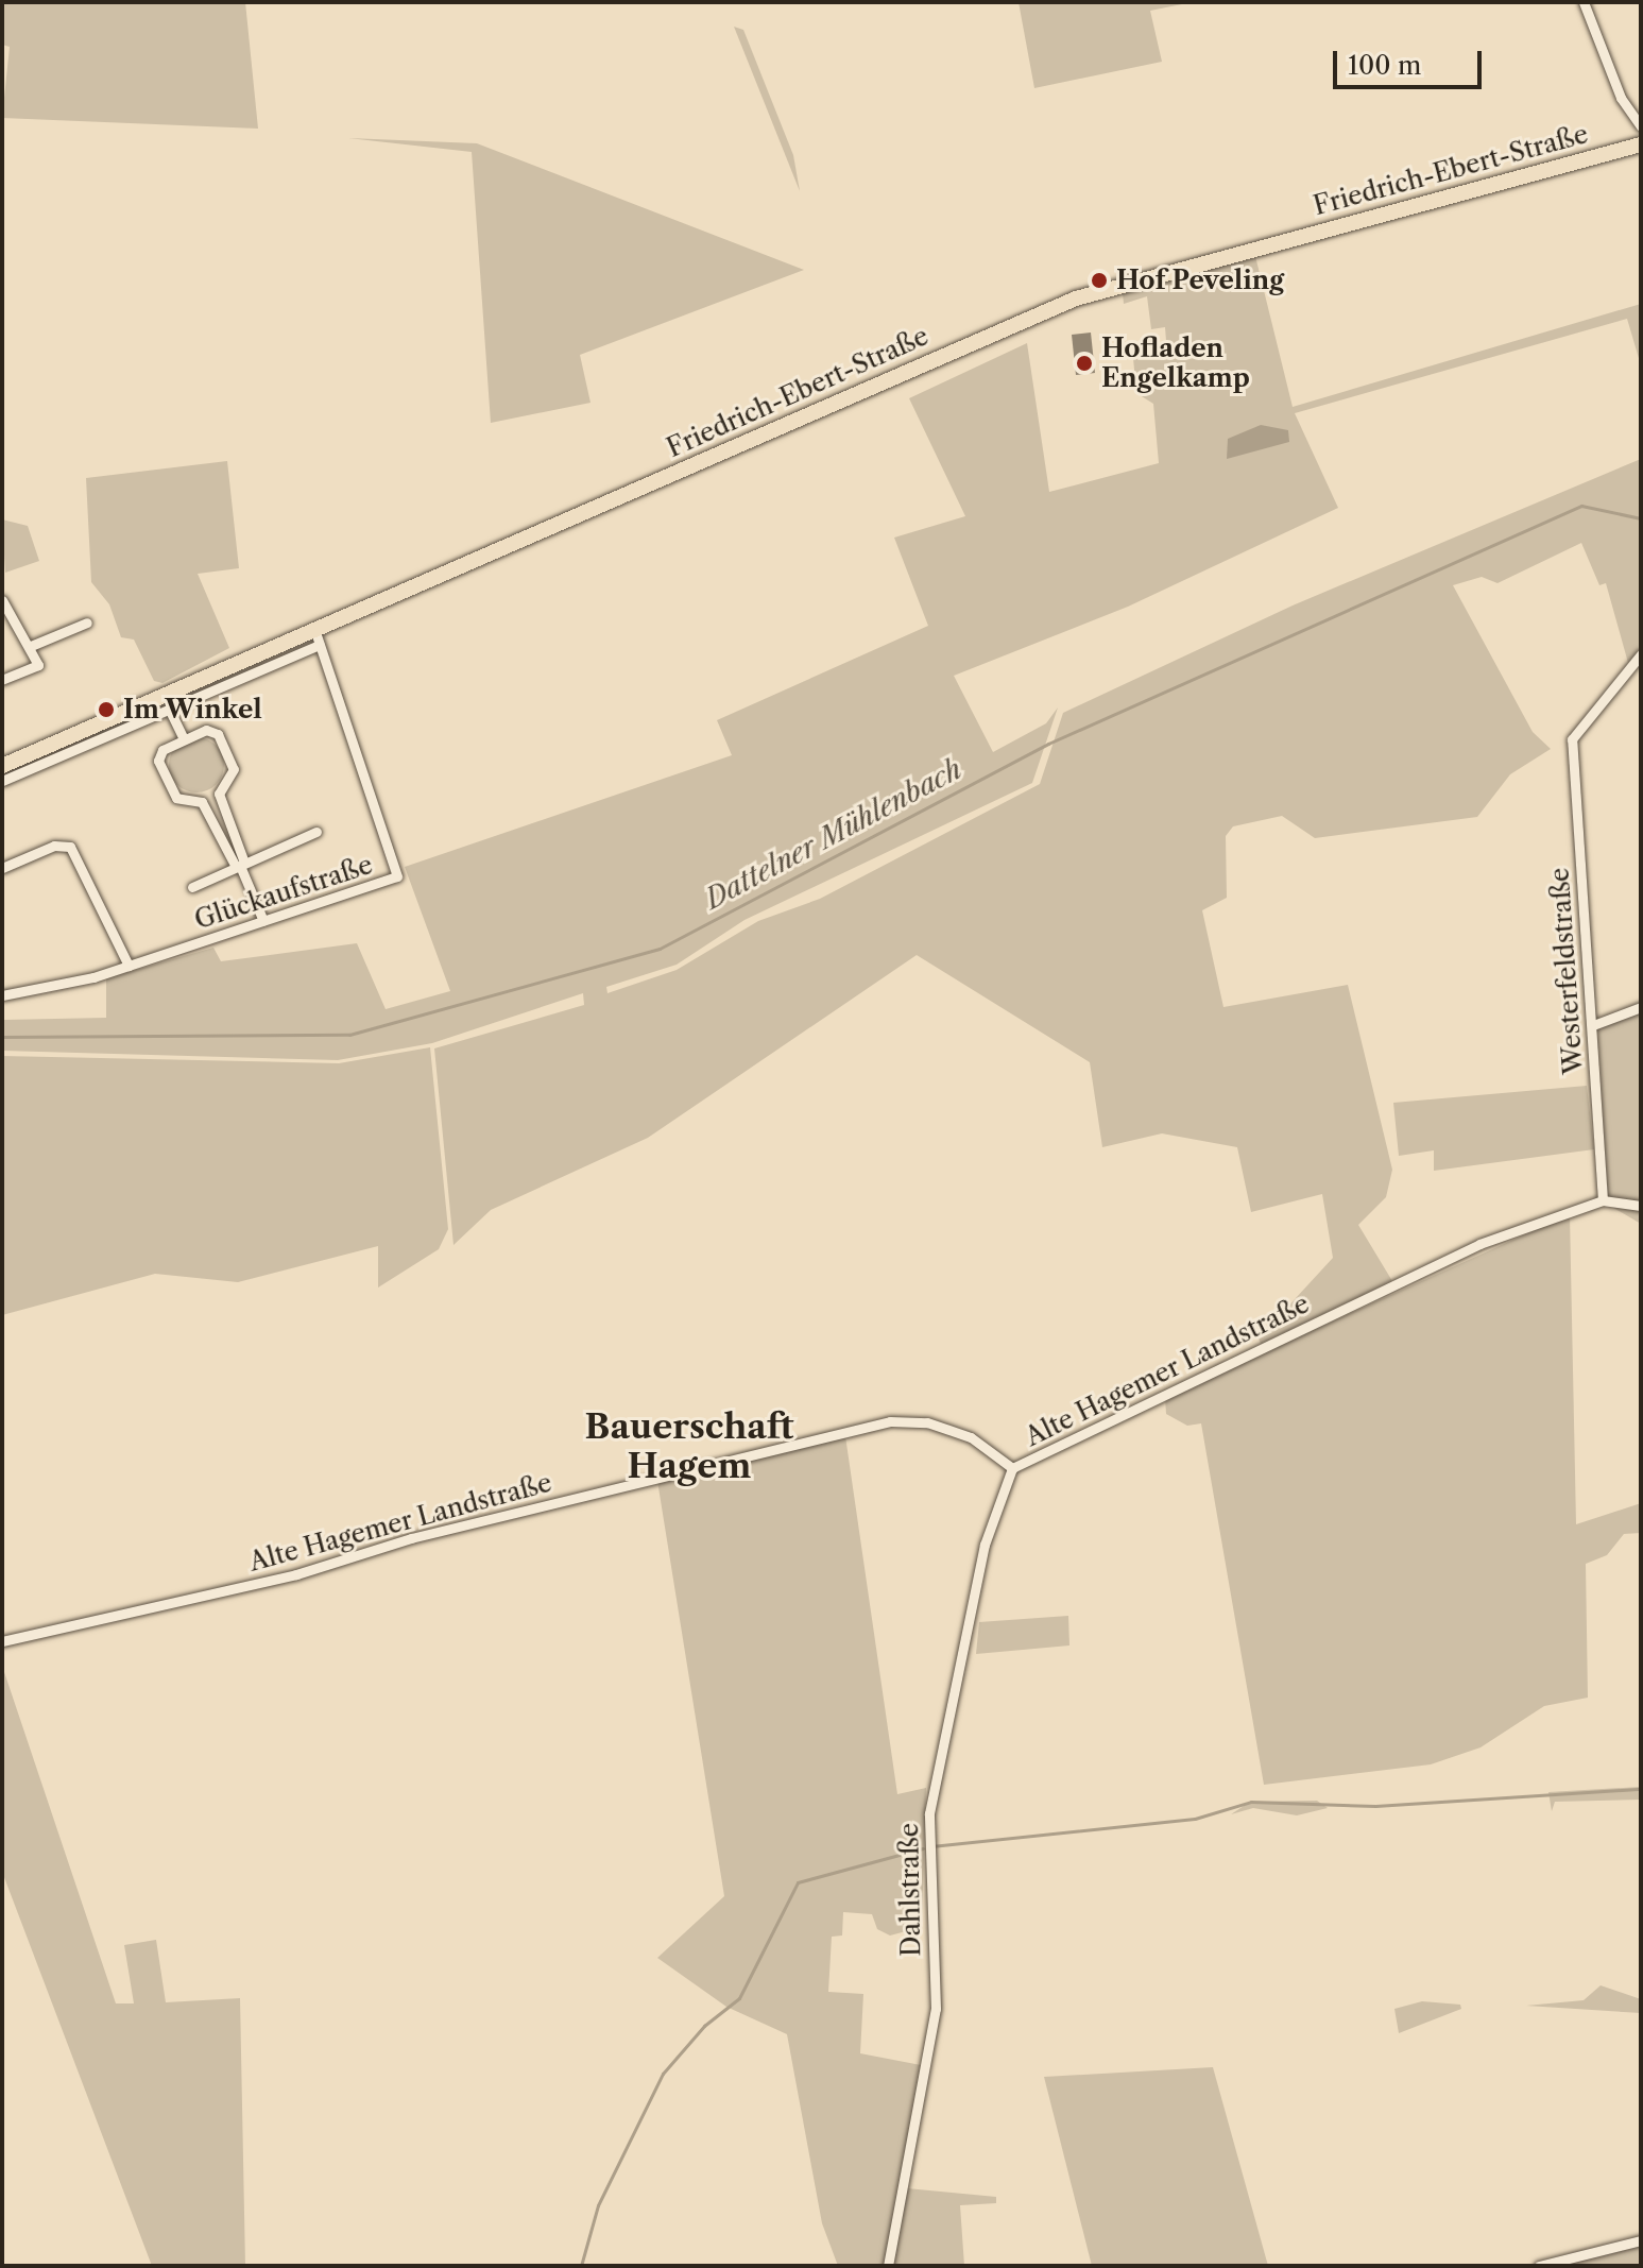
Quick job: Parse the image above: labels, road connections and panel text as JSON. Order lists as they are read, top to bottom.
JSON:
{
  "streets": {
    "main road": ["Friedrich-Ebert-Straße"],
    "street": [
      "Glückaufstraße",
      "Westerfeldstraße",
      "Alte Hagemer Landstraße",
      "Dahlstraße"
    ]
  },
  "crossings": [
    ["Friedrich-Ebert-Straße", "Glückaufstraße"],
    ["Westerfeldstraße", "Alte Hagemer Landstraße"],
    ["Alte Hagemer Landstraße", "Dahlstraße"]
  ],
  "districts": ["Bauerschaft Hagem"],
  "water": ["Dattelner Mühlenbach"],
  "places": ["Hof Peveling", "Hofladen Engelkamp", "Im Winkel"],
  "scale_bar": "100 m"
}
